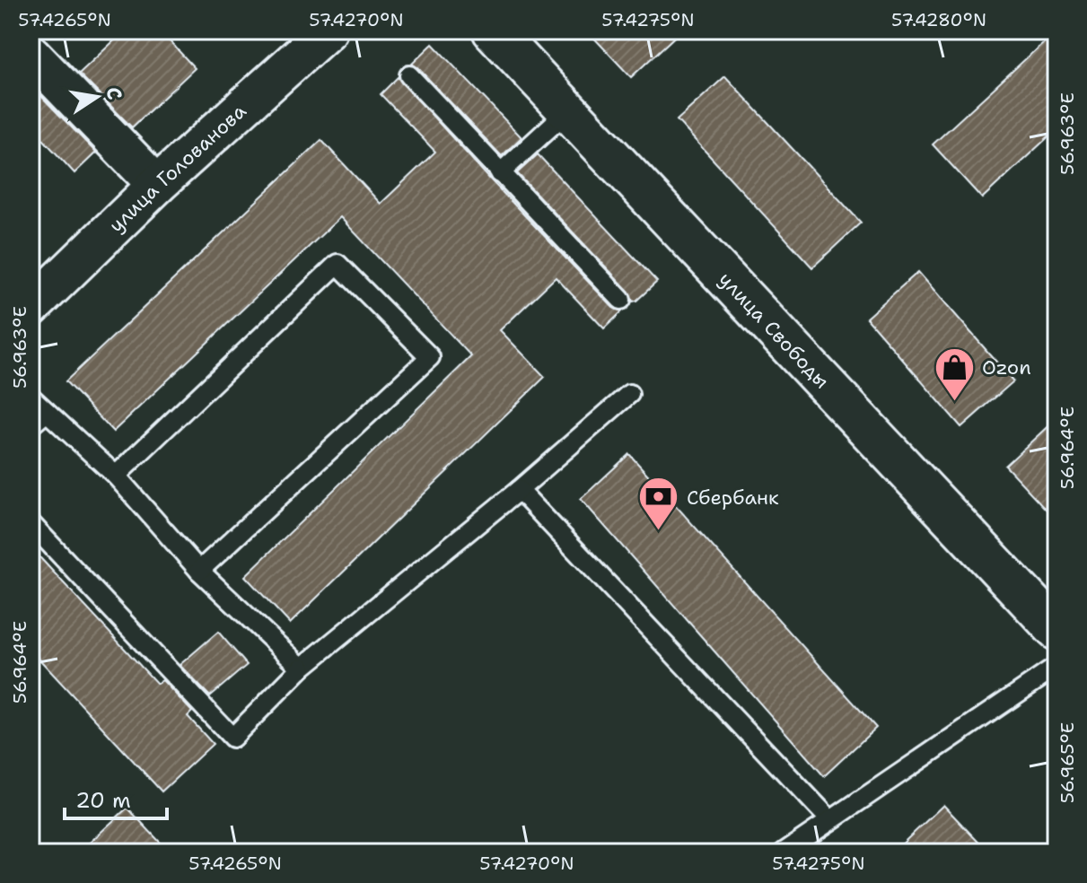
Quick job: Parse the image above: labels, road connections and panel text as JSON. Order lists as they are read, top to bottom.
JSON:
{
  "streets": {
    "main road": ["улица Свободы"],
    "street": ["улица Голованова"]
  },
  "places": {
    "shop": ["Ozon"],
    "bank": ["Сбербанк"]
  },
  "scale_bar": "20 m",
  "north": "right",
  "coordinates": [
    "57.4265°N",
    "57.4270°N",
    "57.4275°N",
    "57.4280°N",
    "56.963°E",
    "56.964°E",
    "56.965°E"
  ]
}
